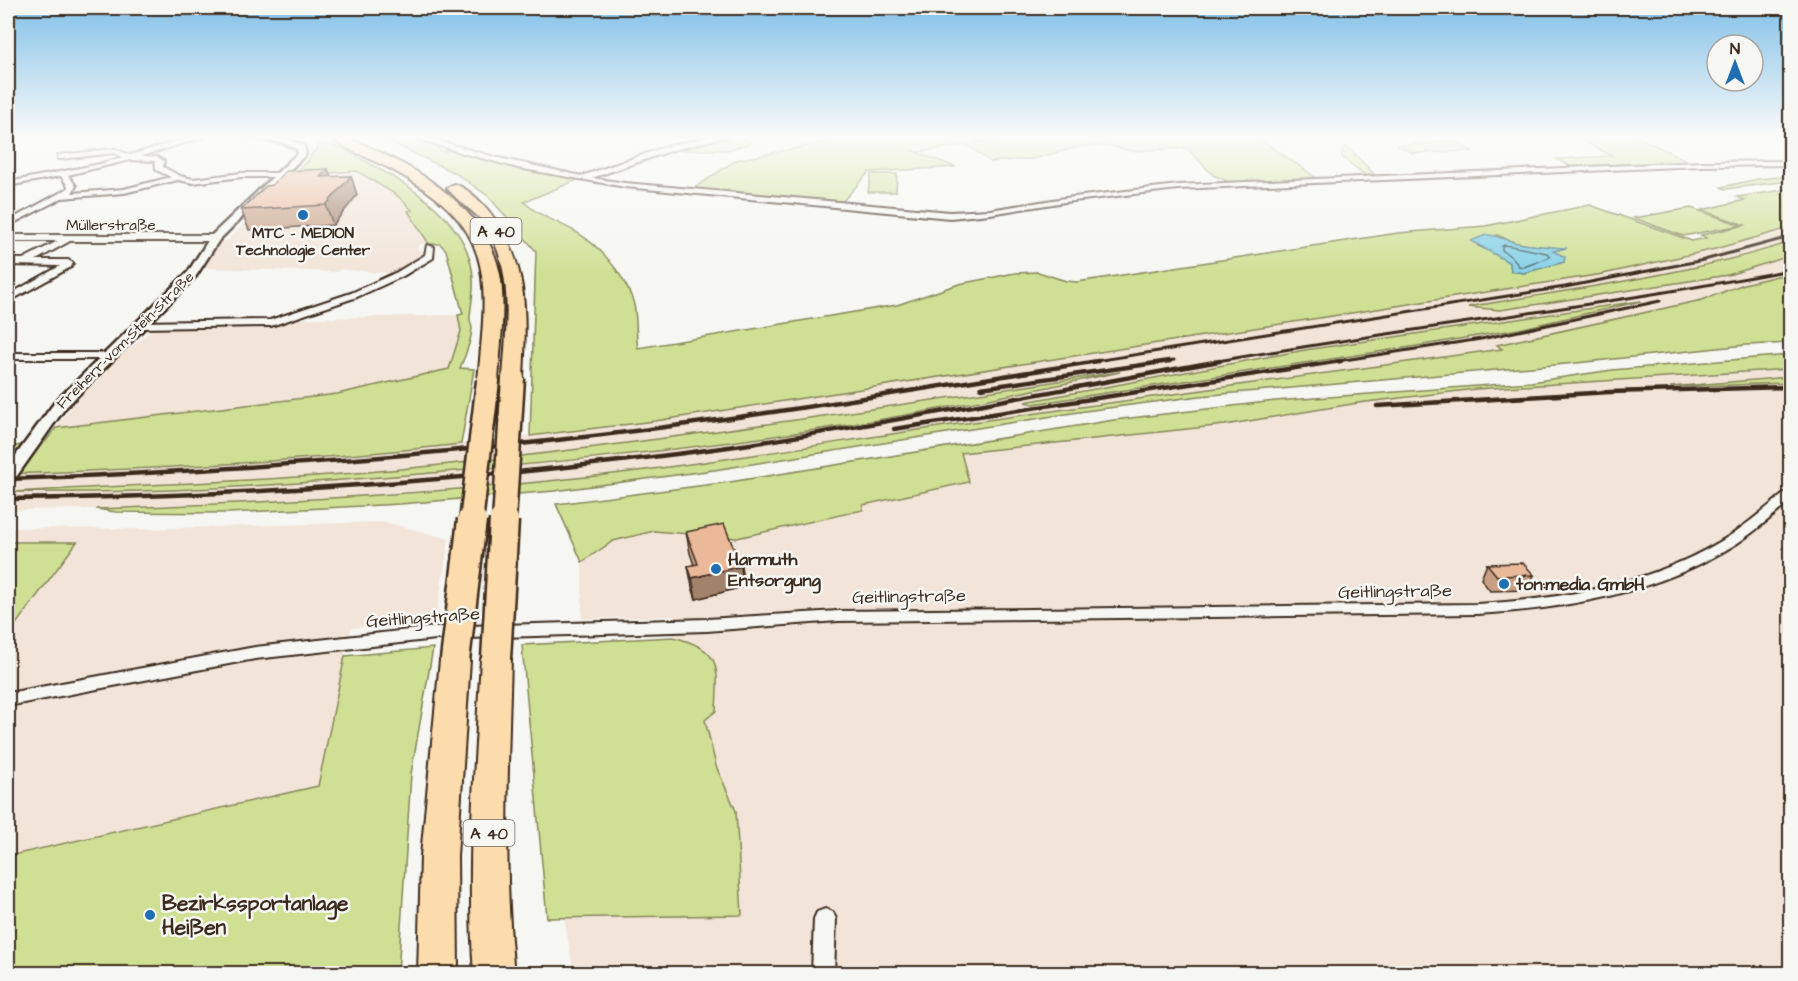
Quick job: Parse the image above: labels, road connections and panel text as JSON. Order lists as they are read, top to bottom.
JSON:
{
  "streets": {
    "highway": ["A 40"],
    "street": ["Müllerstraße", "Freiherr-vom-Stein-Straße", "Geitlingstraße"]
  },
  "crossings": [
    ["Müllerstraße", "Freiherr-vom-Stein-Straße"]
  ],
  "places": [
    "MTC - MEDION Technologie Center",
    "Harmuth Entsorgung",
    "ton:media GmbH",
    "Bezirkssportanlage Heißen"
  ],
  "north": "top"
}
